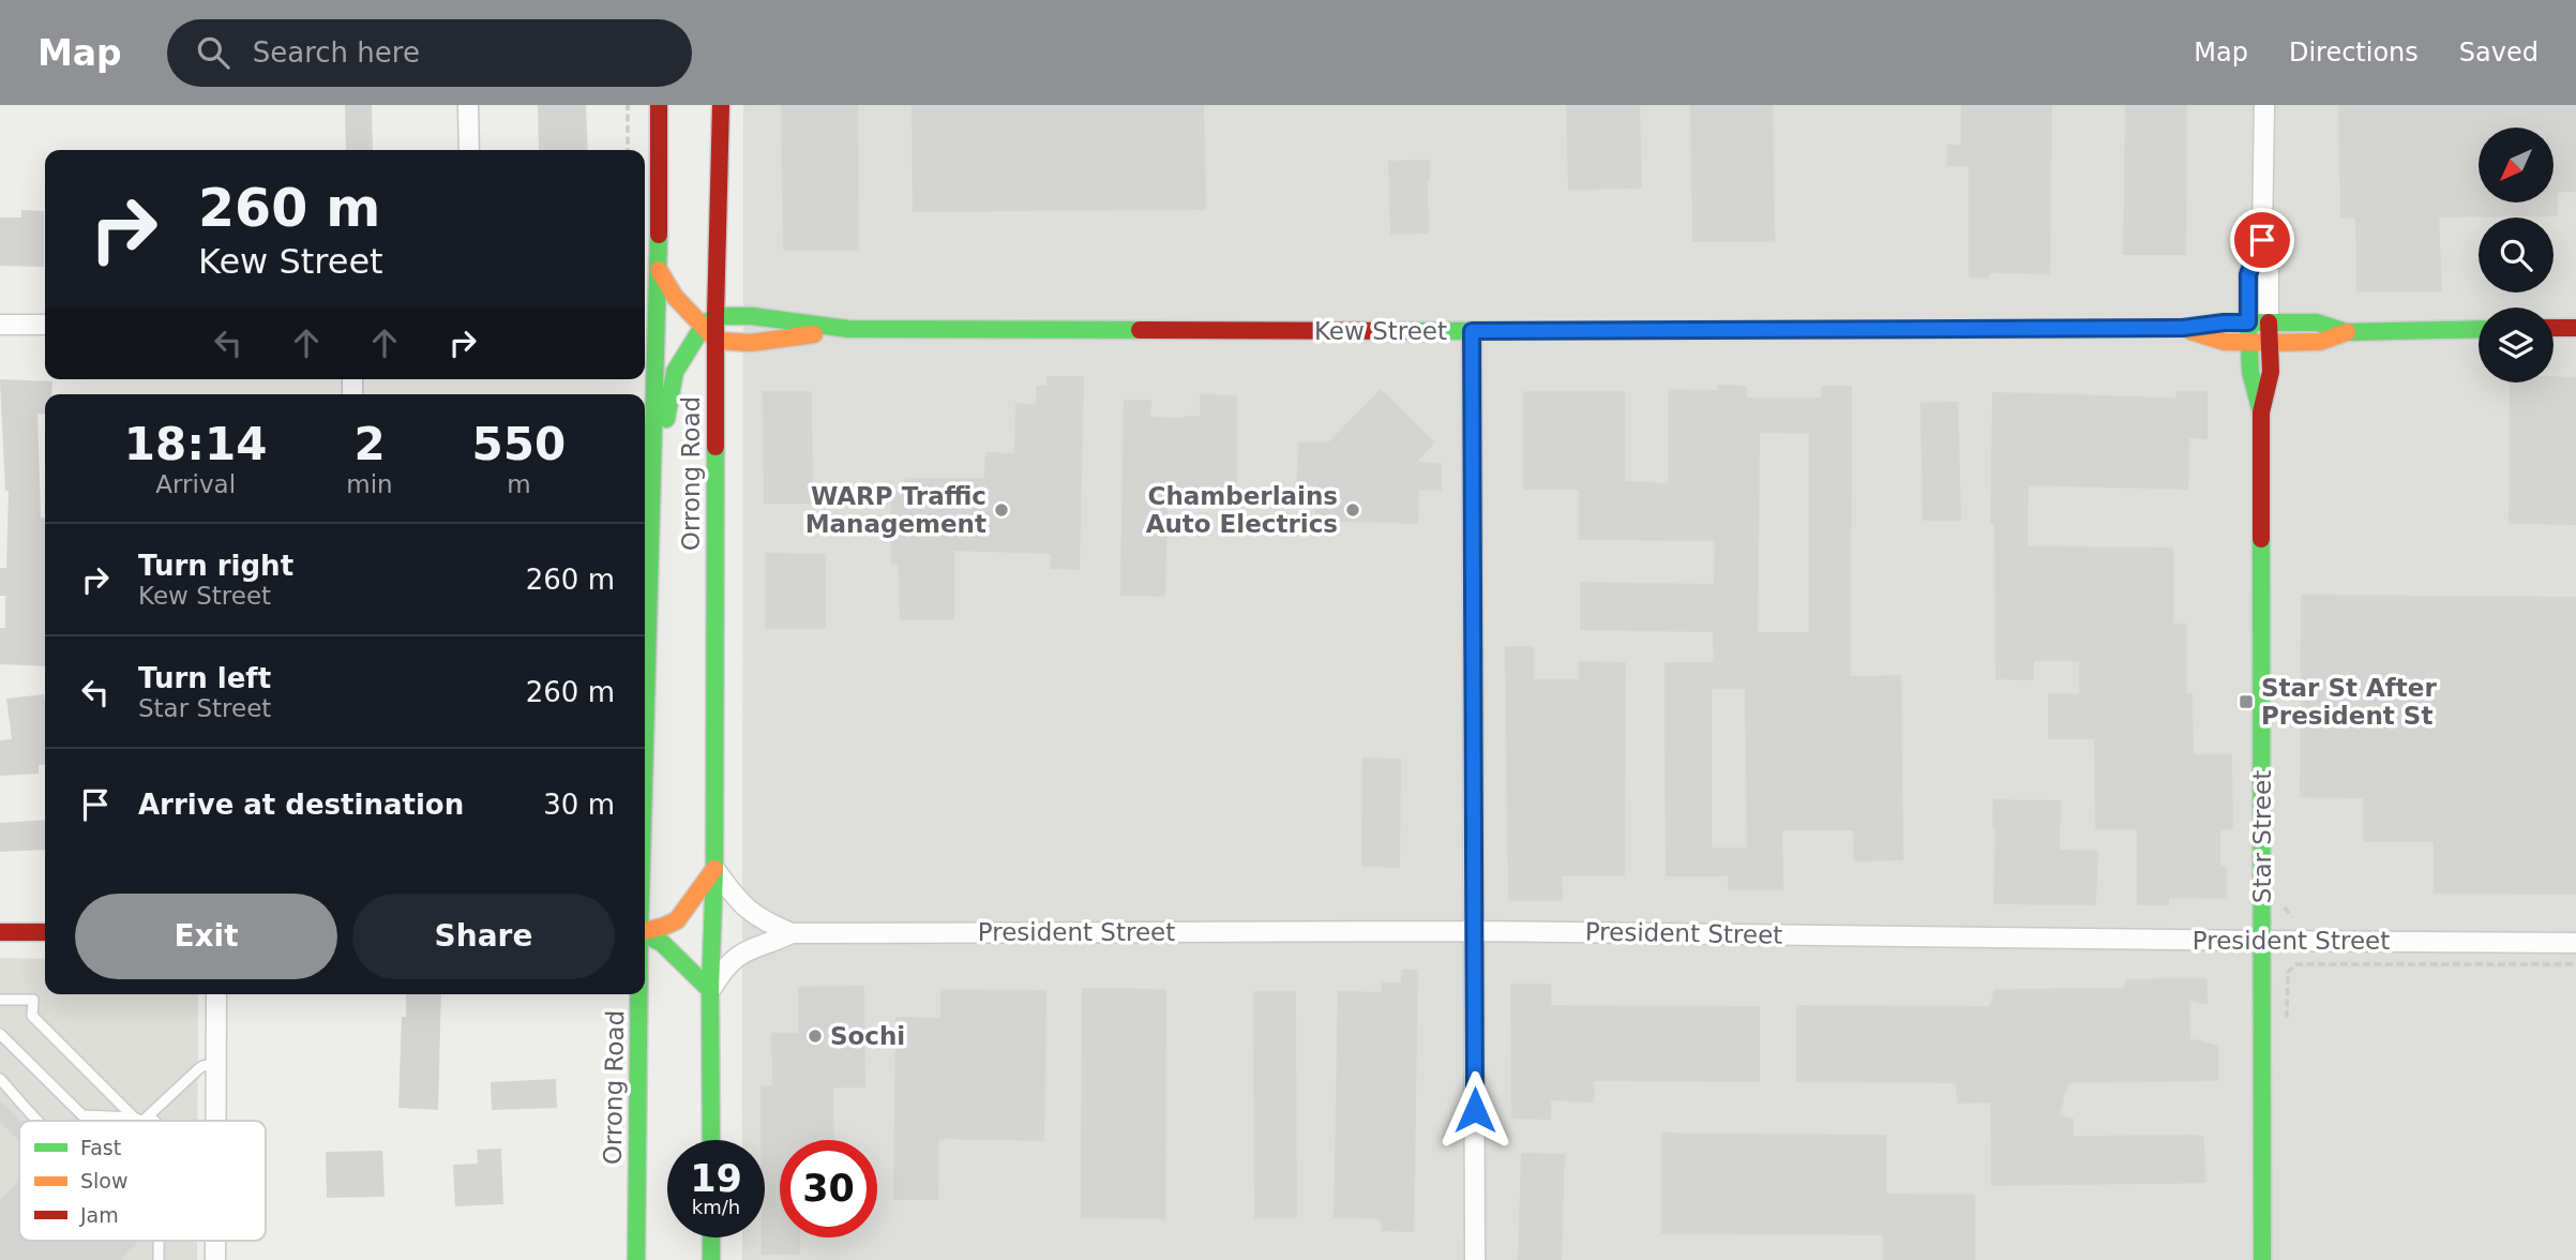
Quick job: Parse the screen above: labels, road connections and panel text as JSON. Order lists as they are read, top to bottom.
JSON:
{
  "streets": {
    "main road": ["Kew Street", "Orrong Road", "Star Street"],
    "street": ["President Street"]
  },
  "crossings": [
    ["Kew Street", "Orrong Road"],
    ["Kew Street", "Star Street"],
    ["Orrong Road", "President Street"],
    ["Star Street", "President Street"]
  ],
  "places": {
    "other": ["WARP Traffic Management", "Chamberlains Auto Electrics", "Sochi"],
    "transit": ["Star St After President St"]
  },
  "legend": ["Fast", "Slow", "Jam"],
  "north": "bottom left",
  "page": {
    "header": "Map",
    "search": "Search here",
    "nav": ["Map", "Directions", "Saved"],
    "turn": ["260 m", "Kew Street"],
    "eta": [
      "18:14",
      "Arrival",
      "2",
      "min",
      "550",
      "m"
    ],
    "list": [
      {
        "name": "Turn right",
        "note": "Kew Street",
        "value": "260 m"
      },
      {
        "name": "Turn left",
        "note": "Star Street",
        "value": "260 m"
      },
      {
        "name": "Arrive at destination",
        "value": "30 m"
      }
    ],
    "buttons": ["Exit", "Share"],
    "speed": "19 km/h",
    "limit": "30"
  }
}
